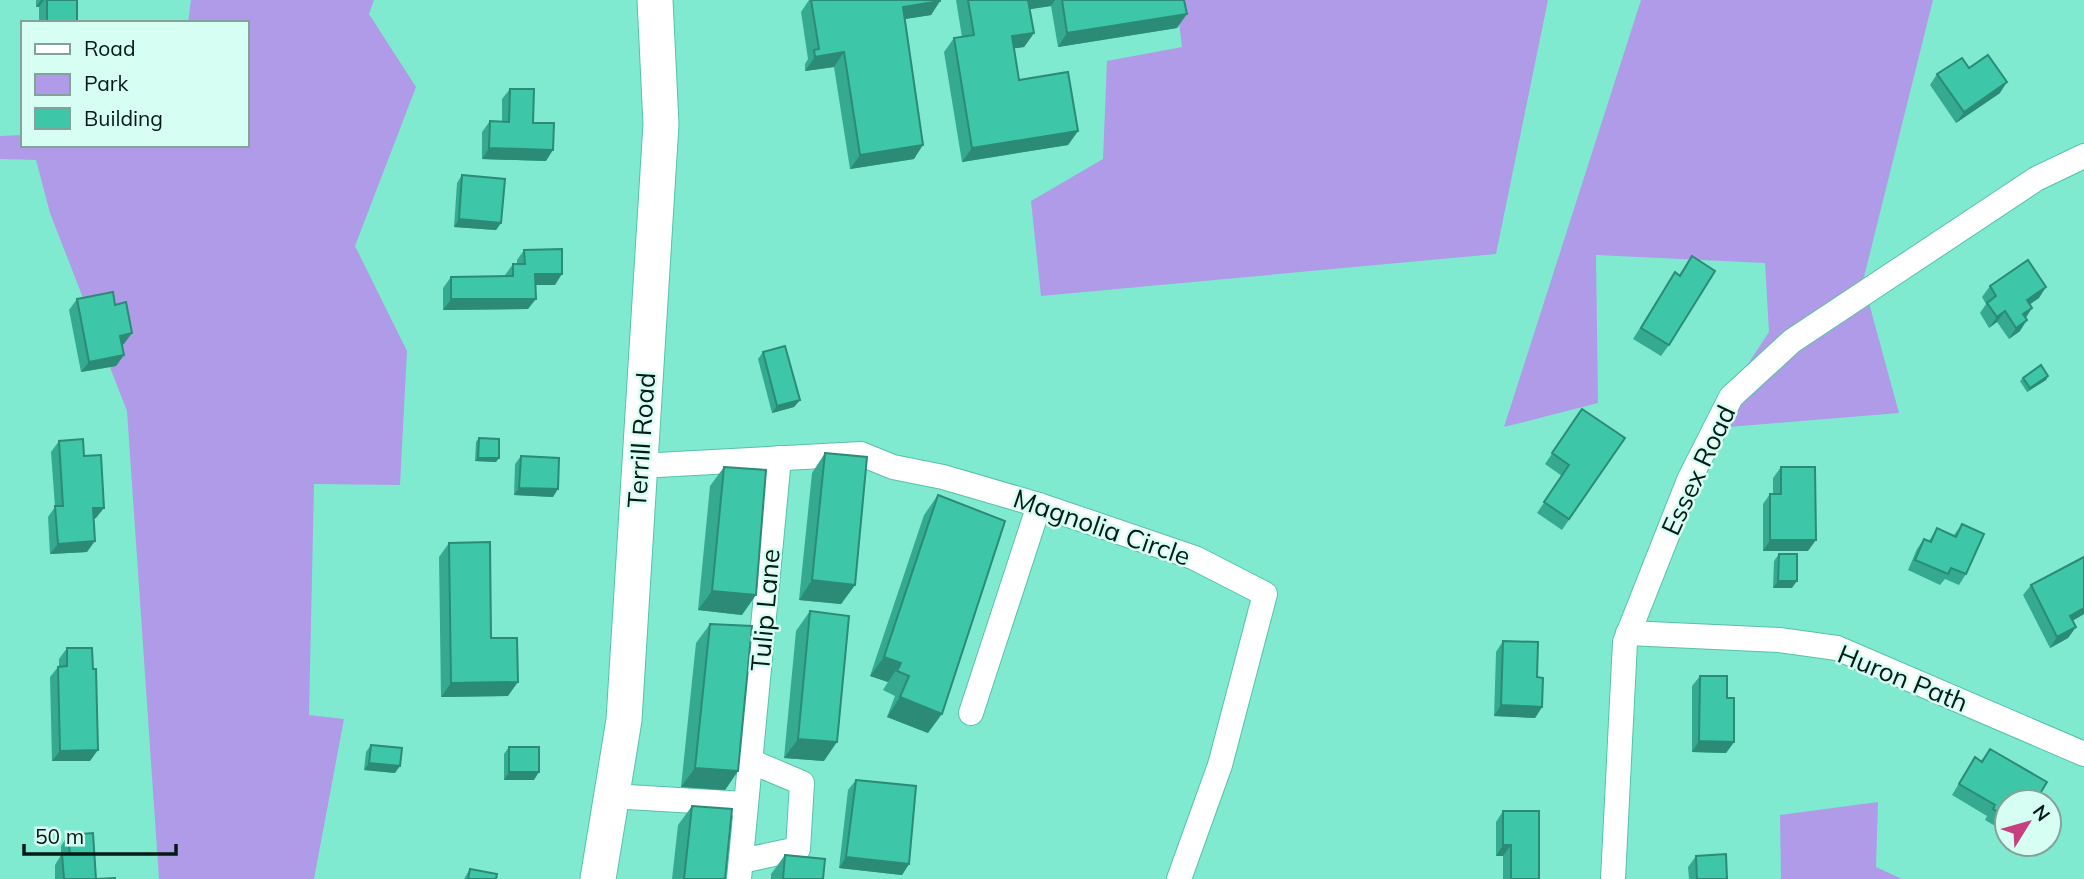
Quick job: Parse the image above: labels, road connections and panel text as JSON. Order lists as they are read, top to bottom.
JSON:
{
  "streets": {
    "street": [
      "Terrill Road",
      "Essex Road",
      "Magnolia Circle",
      "Tulip Lane",
      "Huron Path"
    ]
  },
  "crossings": [
    ["Terrill Road", "Magnolia Circle"],
    ["Essex Road", "Huron Path"],
    ["Magnolia Circle", "Tulip Lane"]
  ],
  "legend": ["Road", "Park", "Building"],
  "scale_bar": "50 m",
  "north": "top right"
}
